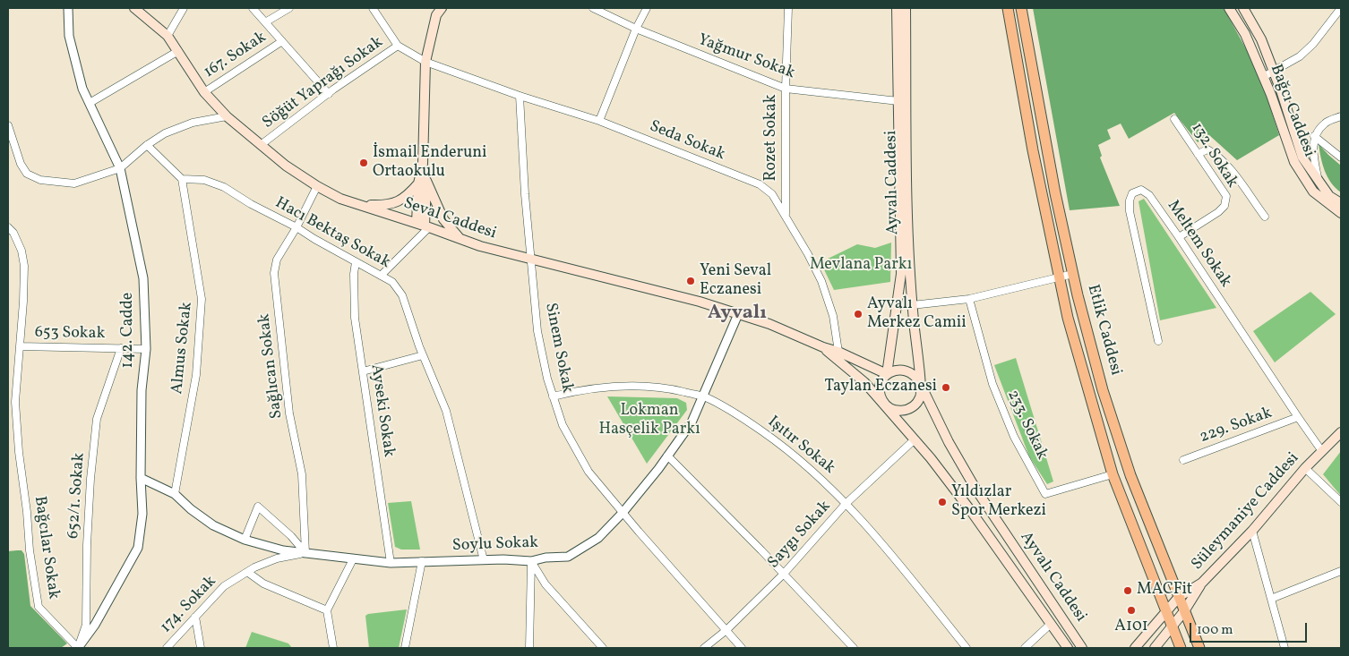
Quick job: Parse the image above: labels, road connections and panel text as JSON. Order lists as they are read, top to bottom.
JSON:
{
  "streets": {
    "main road": [
      "Bağcı Caddesi",
      "Ayvalı Caddesi",
      "Seval Caddesi",
      "Etlik Caddesi",
      "Süleymaniye Caddesi"
    ],
    "street": [
      "167. Sokak",
      "Yağmur Sokak",
      "Söğüt Yaprağı Sokak",
      "Rozet Sokak",
      "Seda Sokak",
      "132. Sokak",
      "Hacı Bektaş Sokak",
      "Meltem Sokak",
      "142. Cadde",
      "653 Sokak",
      "Almus Sokak",
      "Sinem Sokak",
      "Sağlıcan Sokak",
      "Ayseki Sokak",
      "233. Sokak",
      "229. Sokak",
      "Işıtır Sokak",
      "652/1. Sokak",
      "Saygı Sokak",
      "Soylu Sokak",
      "Bağcılar Sokak",
      "174. Sokak"
    ]
  },
  "crossings": [
    ["167. Sokak", "Seval Caddesi"],
    ["Yağmur Sokak", "Rozet Sokak"],
    ["Yağmur Sokak", "Ayvalı Caddesi"],
    ["Söğüt Yaprağı Sokak", "Seda Sokak"],
    ["Söğüt Yaprağı Sokak", "Seval Caddesi"],
    ["Rozet Sokak", "Seda Sokak"],
    ["Seda Sokak", "Seval Caddesi"],
    ["Seda Sokak", "Sinem Sokak"],
    ["132. Sokak", "Meltem Sokak"],
    ["Ayvalı Caddesi", "Seval Caddesi"],
    ["Ayvalı Caddesi", "Saygı Sokak"],
    ["Seval Caddesi", "Sinem Sokak"],
    ["Seval Caddesi", "Sağlıcan Sokak"],
    ["Seval Caddesi", "Soylu Sokak"],
    ["Hacı Bektaş Sokak", "Almus Sokak"],
    ["Hacı Bektaş Sokak", "Sağlıcan Sokak"],
    ["Hacı Bektaş Sokak", "Ayseki Sokak"],
    ["Hacı Bektaş Sokak", "Soylu Sokak"],
    ["Meltem Sokak", "229. Sokak"],
    ["Meltem Sokak", "Süleymaniye Caddesi"],
    ["142. Cadde", "653 Sokak"],
    ["142. Cadde", "652/1. Sokak"],
    ["142. Cadde", "Soylu Sokak"],
    ["142. Cadde", "Bağcılar Sokak"],
    ["Etlik Caddesi", "233. Sokak"],
    ["Etlik Caddesi", "Süleymaniye Caddesi"],
    ["653 Sokak", "652/1. Sokak"],
    ["653 Sokak", "Bağcılar Sokak"],
    ["Almus Sokak", "Soylu Sokak"],
    ["Sinem Sokak", "Işıtır Sokak"],
    ["Sinem Sokak", "Saygı Sokak"],
    ["Sinem Sokak", "Soylu Sokak"],
    ["Sağlıcan Sokak", "Soylu Sokak"],
    ["Sağlıcan Sokak", "174. Sokak"],
    ["Ayseki Sokak", "Soylu Sokak"],
    ["Işıtır Sokak", "Saygı Sokak"],
    ["Işıtır Sokak", "Soylu Sokak"],
    ["652/1. Sokak", "Bağcılar Sokak"],
    ["Soylu Sokak", "174. Sokak"]
  ],
  "districts": ["Ayvalı"],
  "parks": ["Mevlana Parkı", "Lokman Hasçelik Parkı"],
  "places": [
    "İsmail Enderuni Ortaokulu",
    "Yeni Seval Eczanesi",
    "Ayvalı Merkez Camii",
    "Taylan Eczanesi",
    "Yıldızlar Spor Merkezi",
    "MACFit",
    "A101"
  ],
  "scale_bar": "100 m"
}
